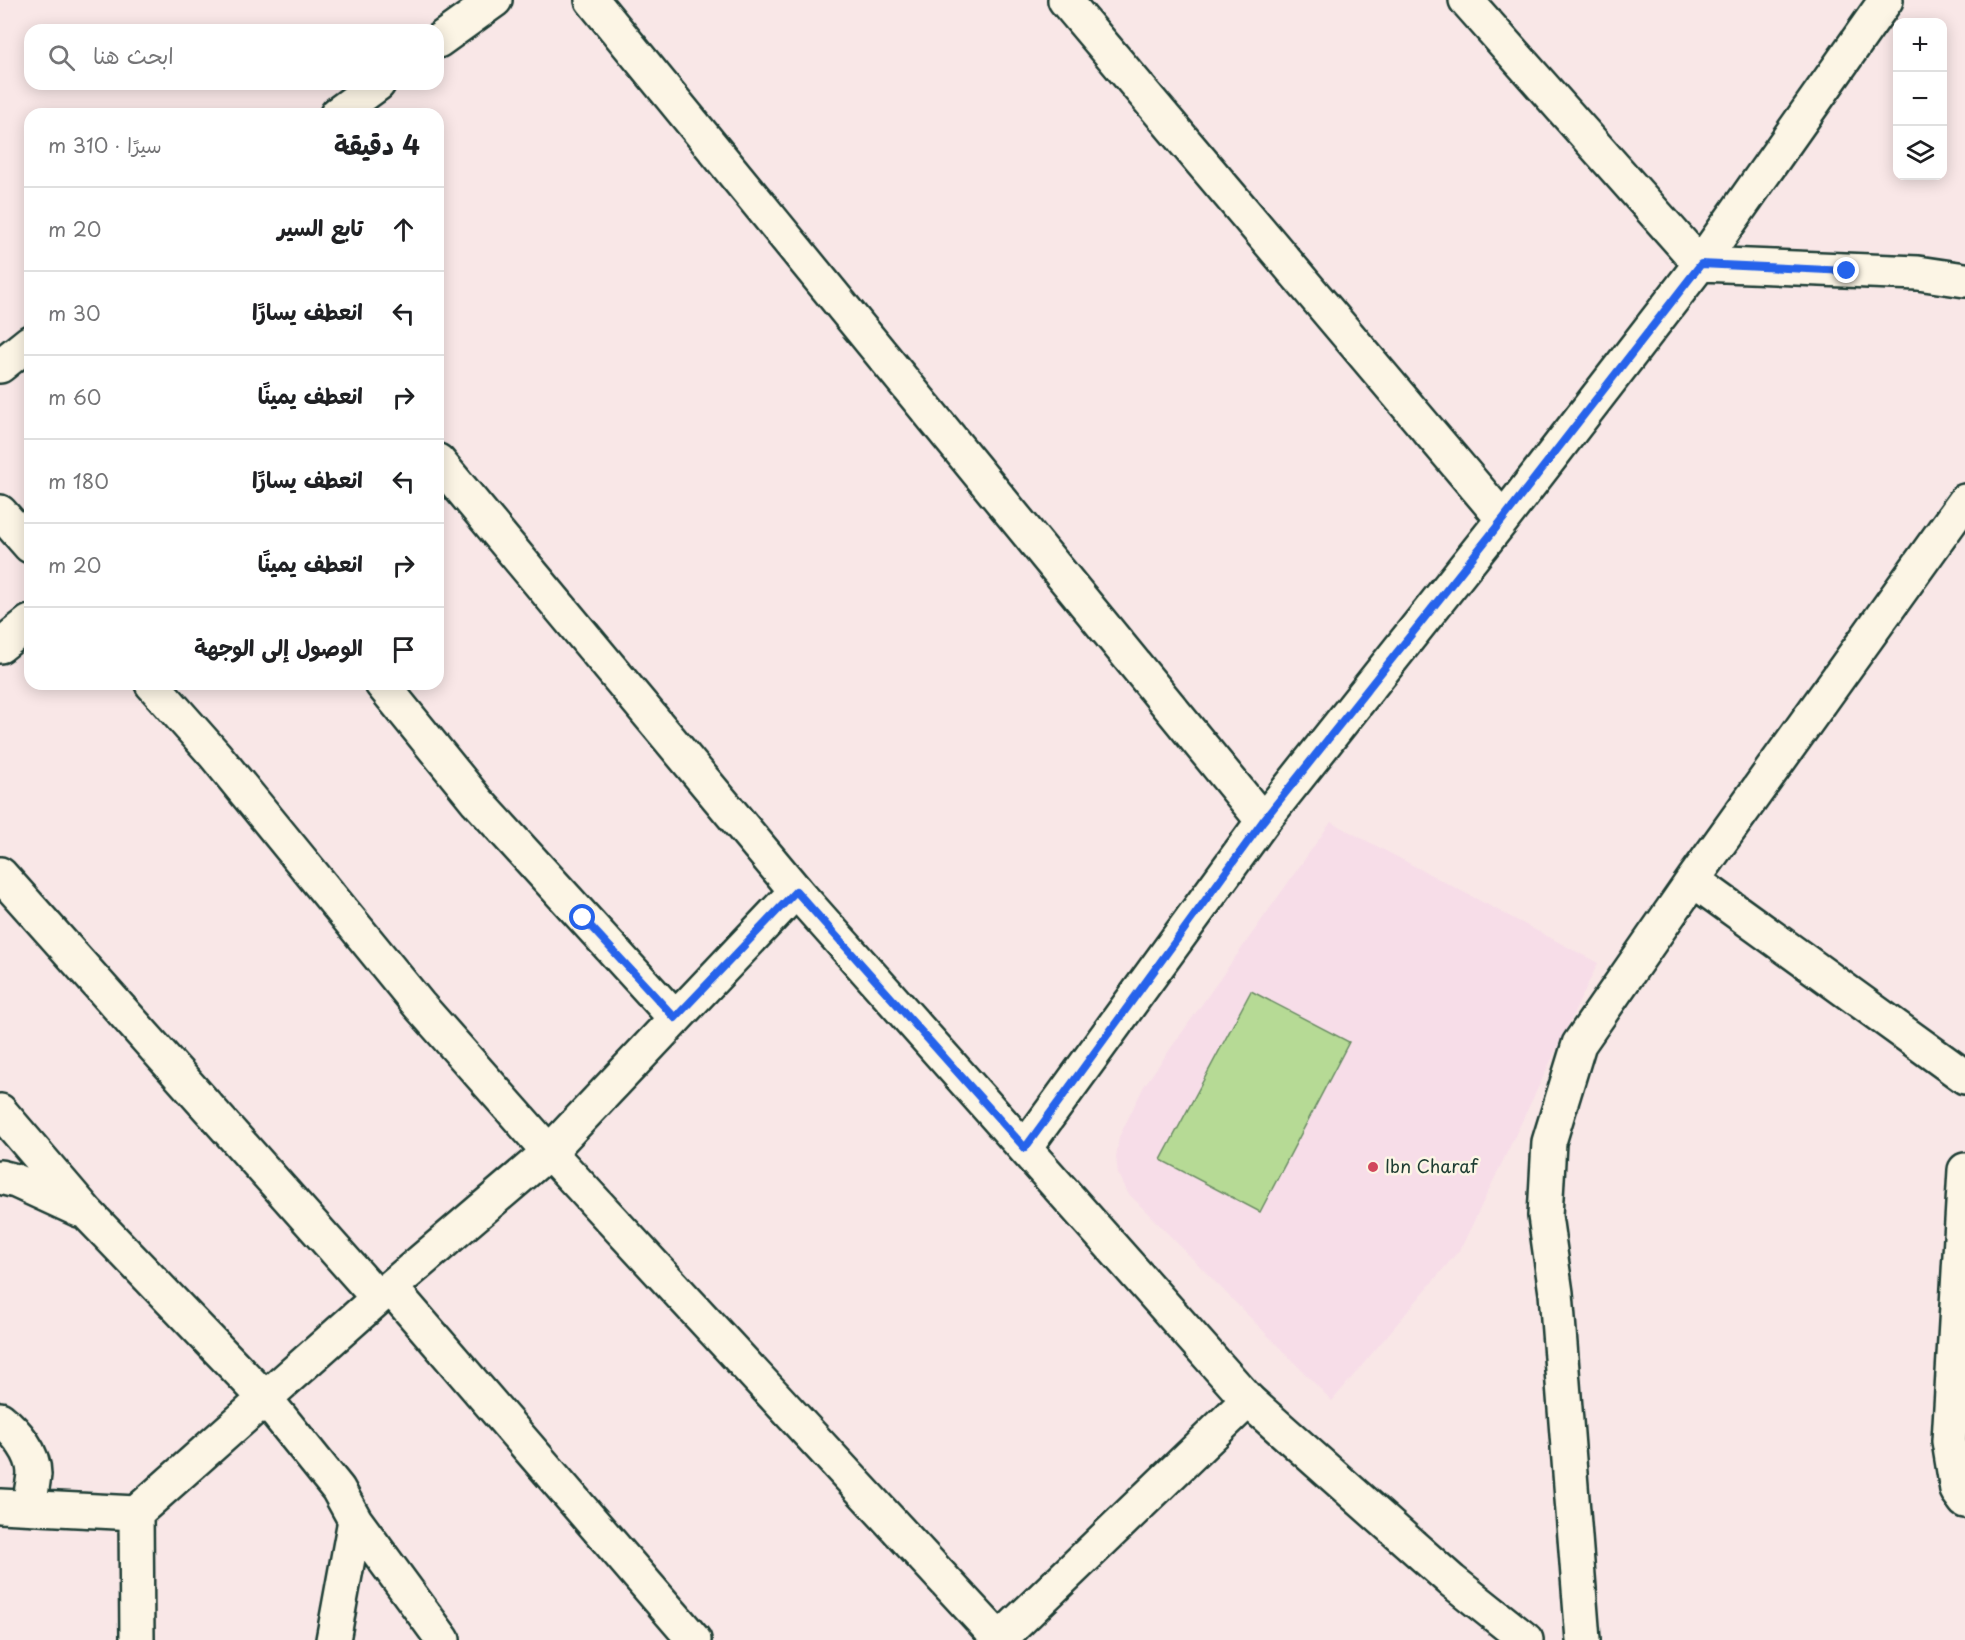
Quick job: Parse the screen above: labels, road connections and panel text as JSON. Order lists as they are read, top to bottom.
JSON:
{
  "places": ["Ibn Charaf"],
  "page": {
    "map_buttons": ["+", "−"],
    "search": "ابحث هنا",
    "heading": ["4 دقيقة", "سيرًا · 310 m"],
    "list": [
      ["تابع السير", "20 m"],
      ["انعطف يسارًا", "30 m"],
      ["انعطف يمينًا", "60 m"],
      ["انعطف يسارًا", "180 m"],
      ["انعطف يمينًا", "20 m"],
      "الوصول إلى الوجهة"
    ]
  }
}
